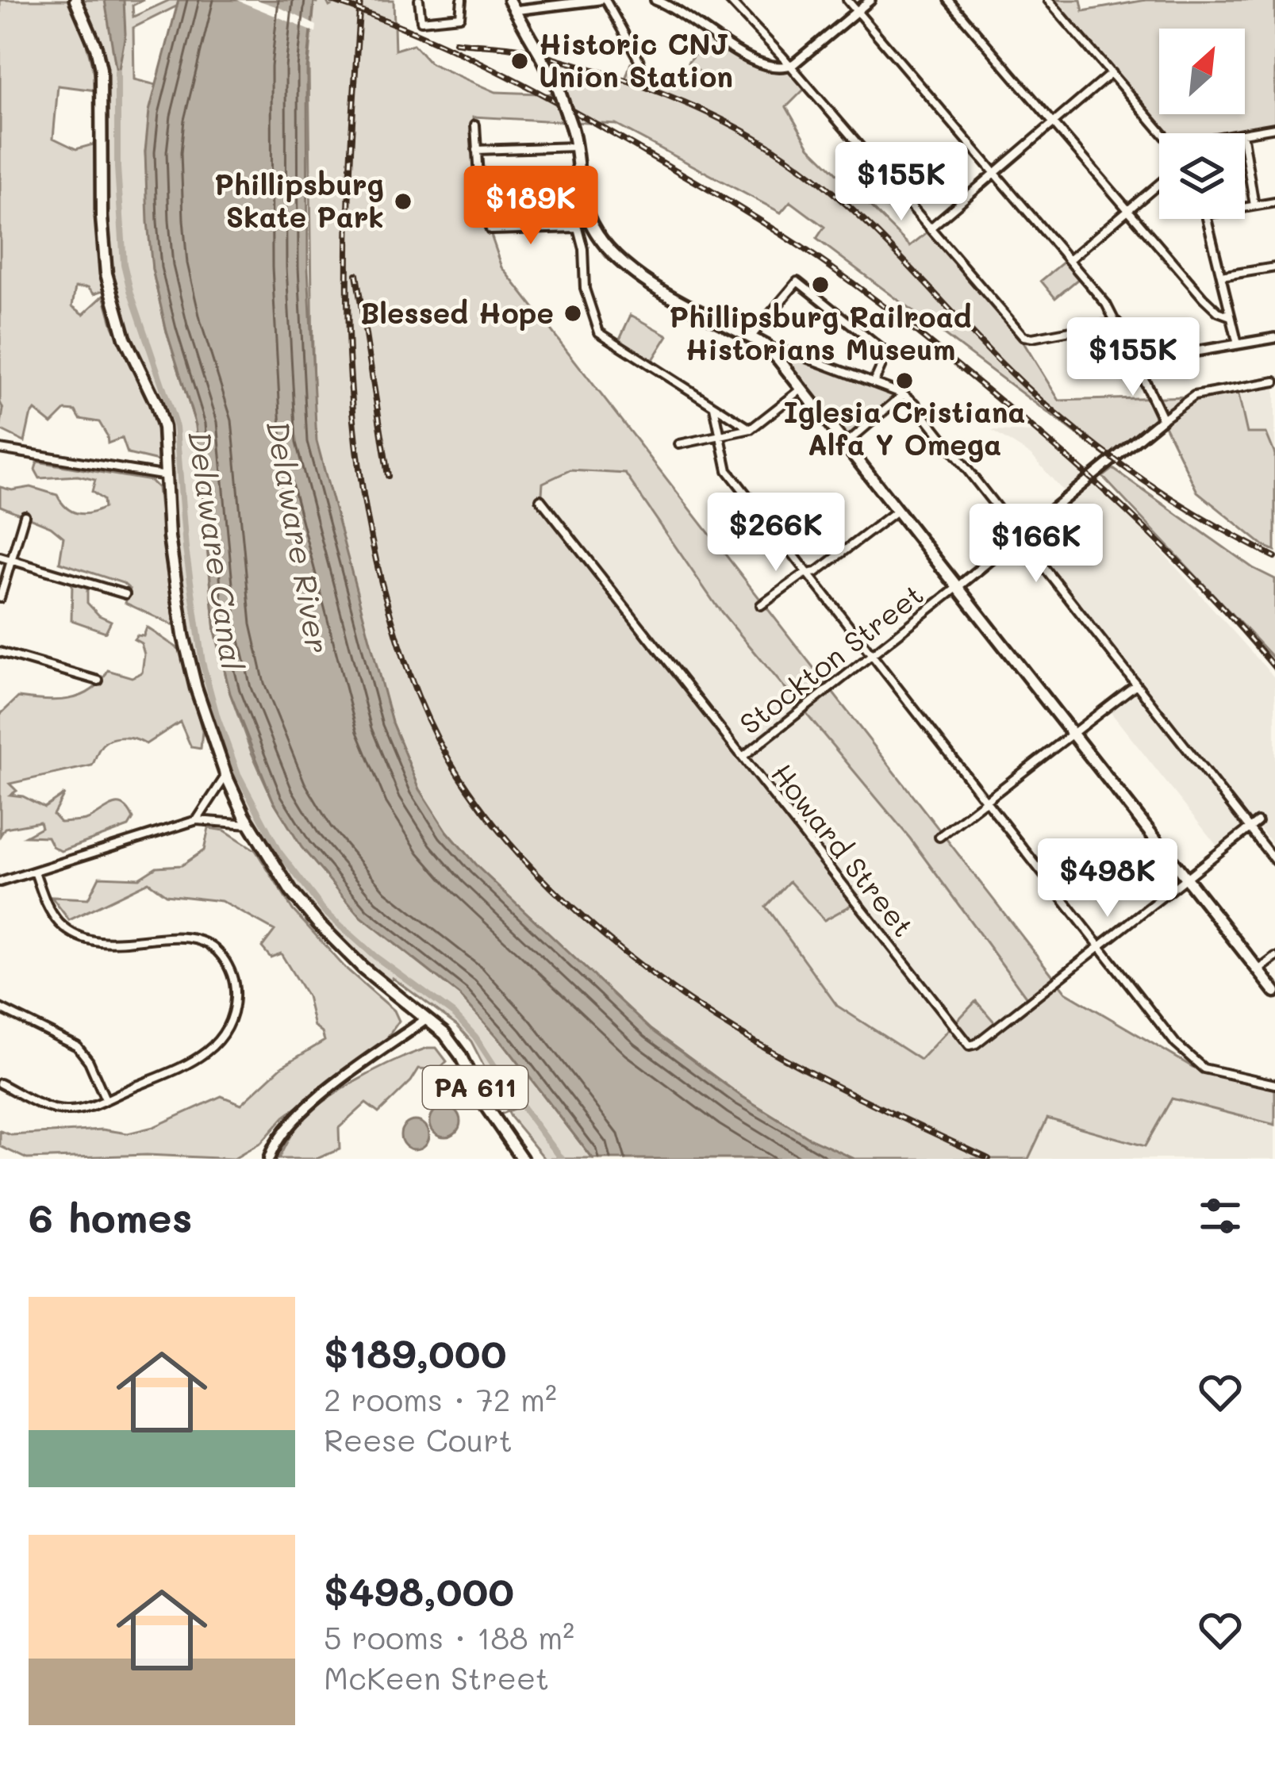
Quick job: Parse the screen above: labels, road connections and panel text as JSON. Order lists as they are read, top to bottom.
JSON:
{
  "streets": {
    "main road": ["PA 611"],
    "street": ["Stockton Street", "Howard Street"]
  },
  "crossings": [
    ["Stockton Street", "Howard Street"]
  ],
  "water": ["Delaware River", "Delaware Canal"],
  "places": [
    "Historic CNJ Union Station",
    "Phillipsburg Skate Park",
    "Phillipsburg Railroad Historians Museum",
    "Blessed Hope",
    "Iglesia Cristiana Alfa Y Omega"
  ],
  "north": "top right",
  "page": {
    "price": [
      "$155K",
      "$189K",
      "$155K",
      "$266K",
      "$166K",
      "$498K"
    ],
    "heading": "6 homes",
    "list": [
      {
        "name": "$189,000",
        "note": "2 rooms · 72 m² · Reese Court"
      },
      {
        "name": "$498,000",
        "note": "5 rooms · 188 m² · McKeen Street"
      }
    ]
  }
}
